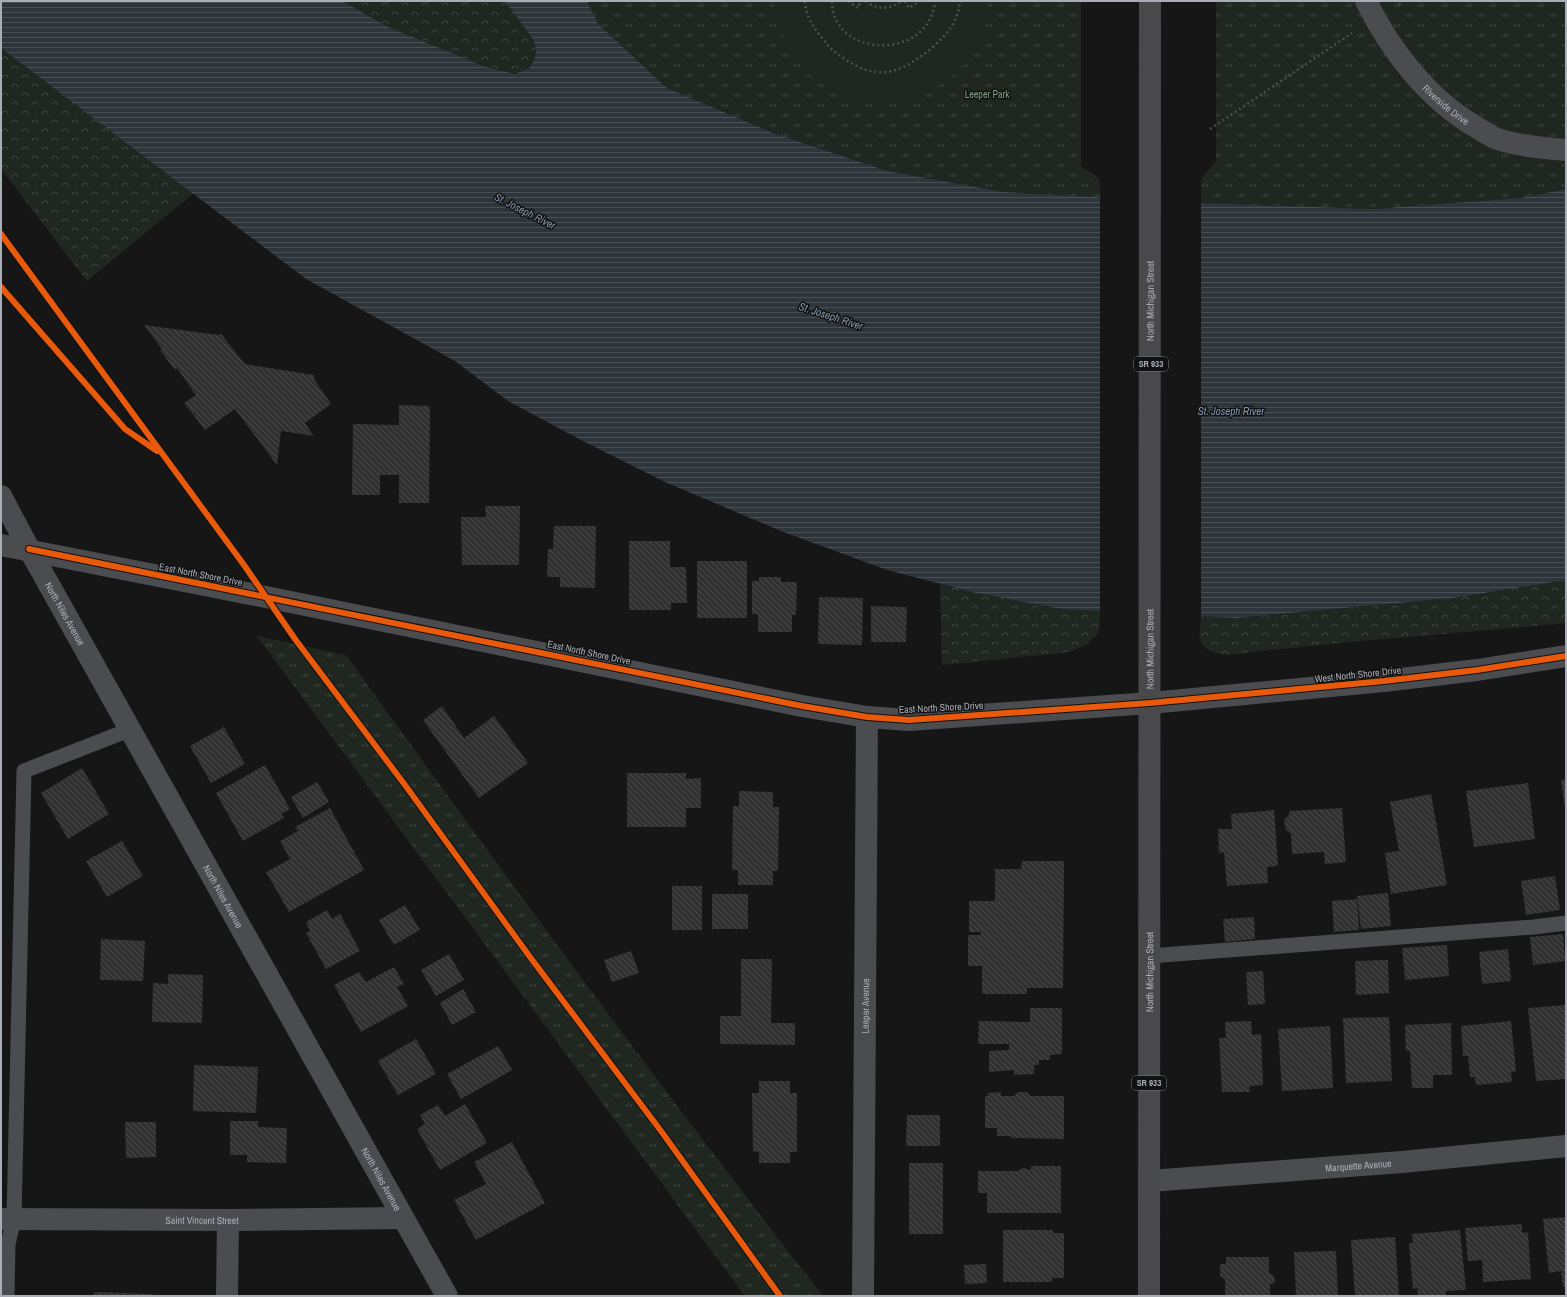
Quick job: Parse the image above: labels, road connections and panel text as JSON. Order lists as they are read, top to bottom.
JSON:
{
  "streets": {
    "main road": ["North Michigan Street", "SR 933"],
    "street": [
      "Riverside Drive",
      "East North Shore Drive",
      "North Niles Avenue",
      "West North Shore Drive",
      "Leeper Avenue",
      "Marquette Avenue",
      "Saint Vincent Street"
    ]
  },
  "crossings": [
    ["North Michigan Street", "East North Shore Drive"],
    ["North Michigan Street", "West North Shore Drive"],
    ["North Michigan Street", "Marquette Avenue"],
    ["East North Shore Drive", "North Niles Avenue"],
    ["East North Shore Drive", "West North Shore Drive"],
    ["East North Shore Drive", "Leeper Avenue"],
    ["North Niles Avenue", "Saint Vincent Street"]
  ],
  "water": ["St. Joseph River"],
  "parks": ["Leeper Park"]
}
